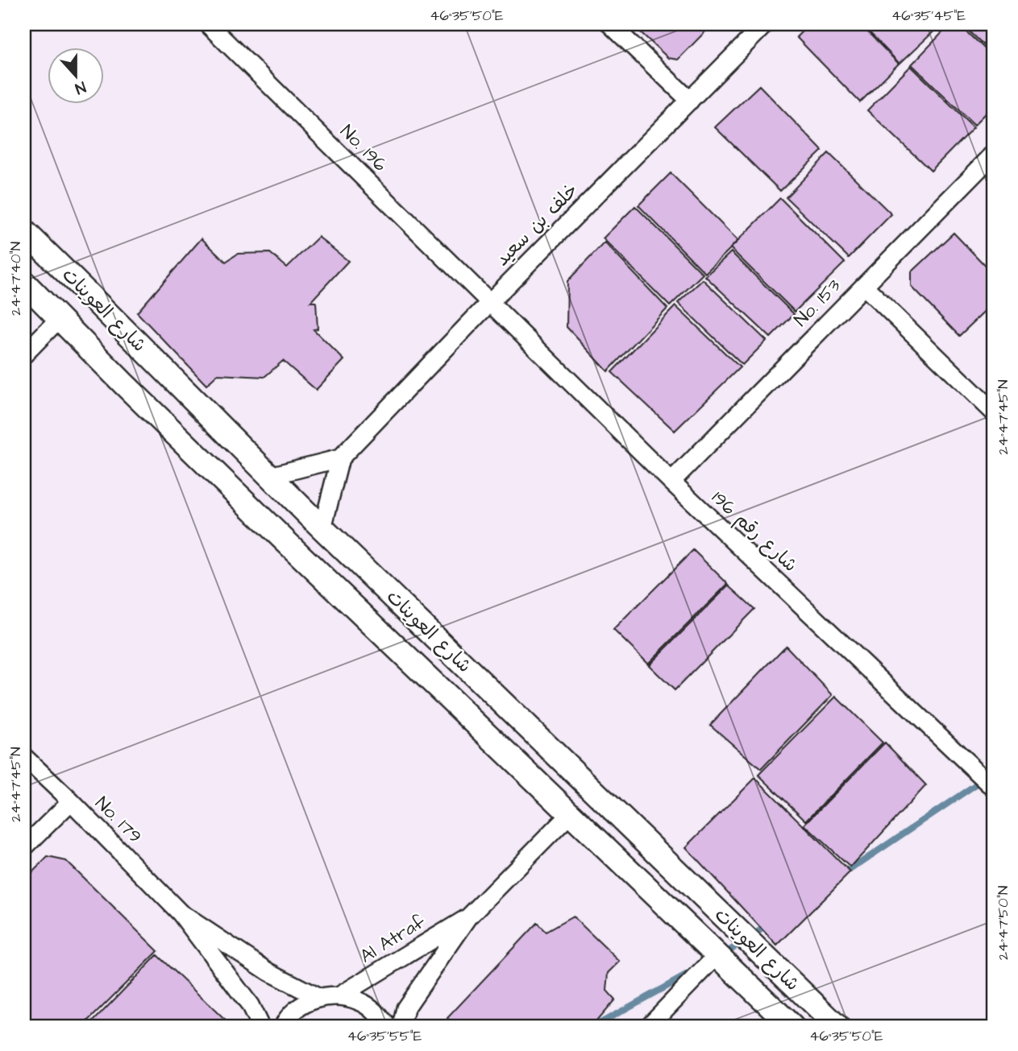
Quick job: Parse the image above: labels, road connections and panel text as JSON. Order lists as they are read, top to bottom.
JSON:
{
  "streets": {
    "street": [
      "No. 196",
      "خلف بن سعيد",
      "No. 153",
      "شارع العوينات",
      "شارع رقم 196",
      "No. 179",
      "Al Atraf"
    ]
  },
  "crossings": [
    ["No. 196", "خلف بن سعيد"],
    ["No. 196", "شارع رقم 196"],
    ["خلف بن سعيد", "شارع العوينات"],
    ["خلف بن سعيد", "شارع رقم 196"],
    ["No. 153", "شارع رقم 196"],
    ["شارع العوينات", "Al Atraf"],
    ["No. 179", "Al Atraf"]
  ],
  "north": "bottom",
  "coordinates": [
    "46°35'50\"E",
    "46°35'45\"E",
    "24°47'40\"N",
    "24°47'45\"N",
    "24°47'50\"N",
    "46°35'55\"E"
  ]
}
